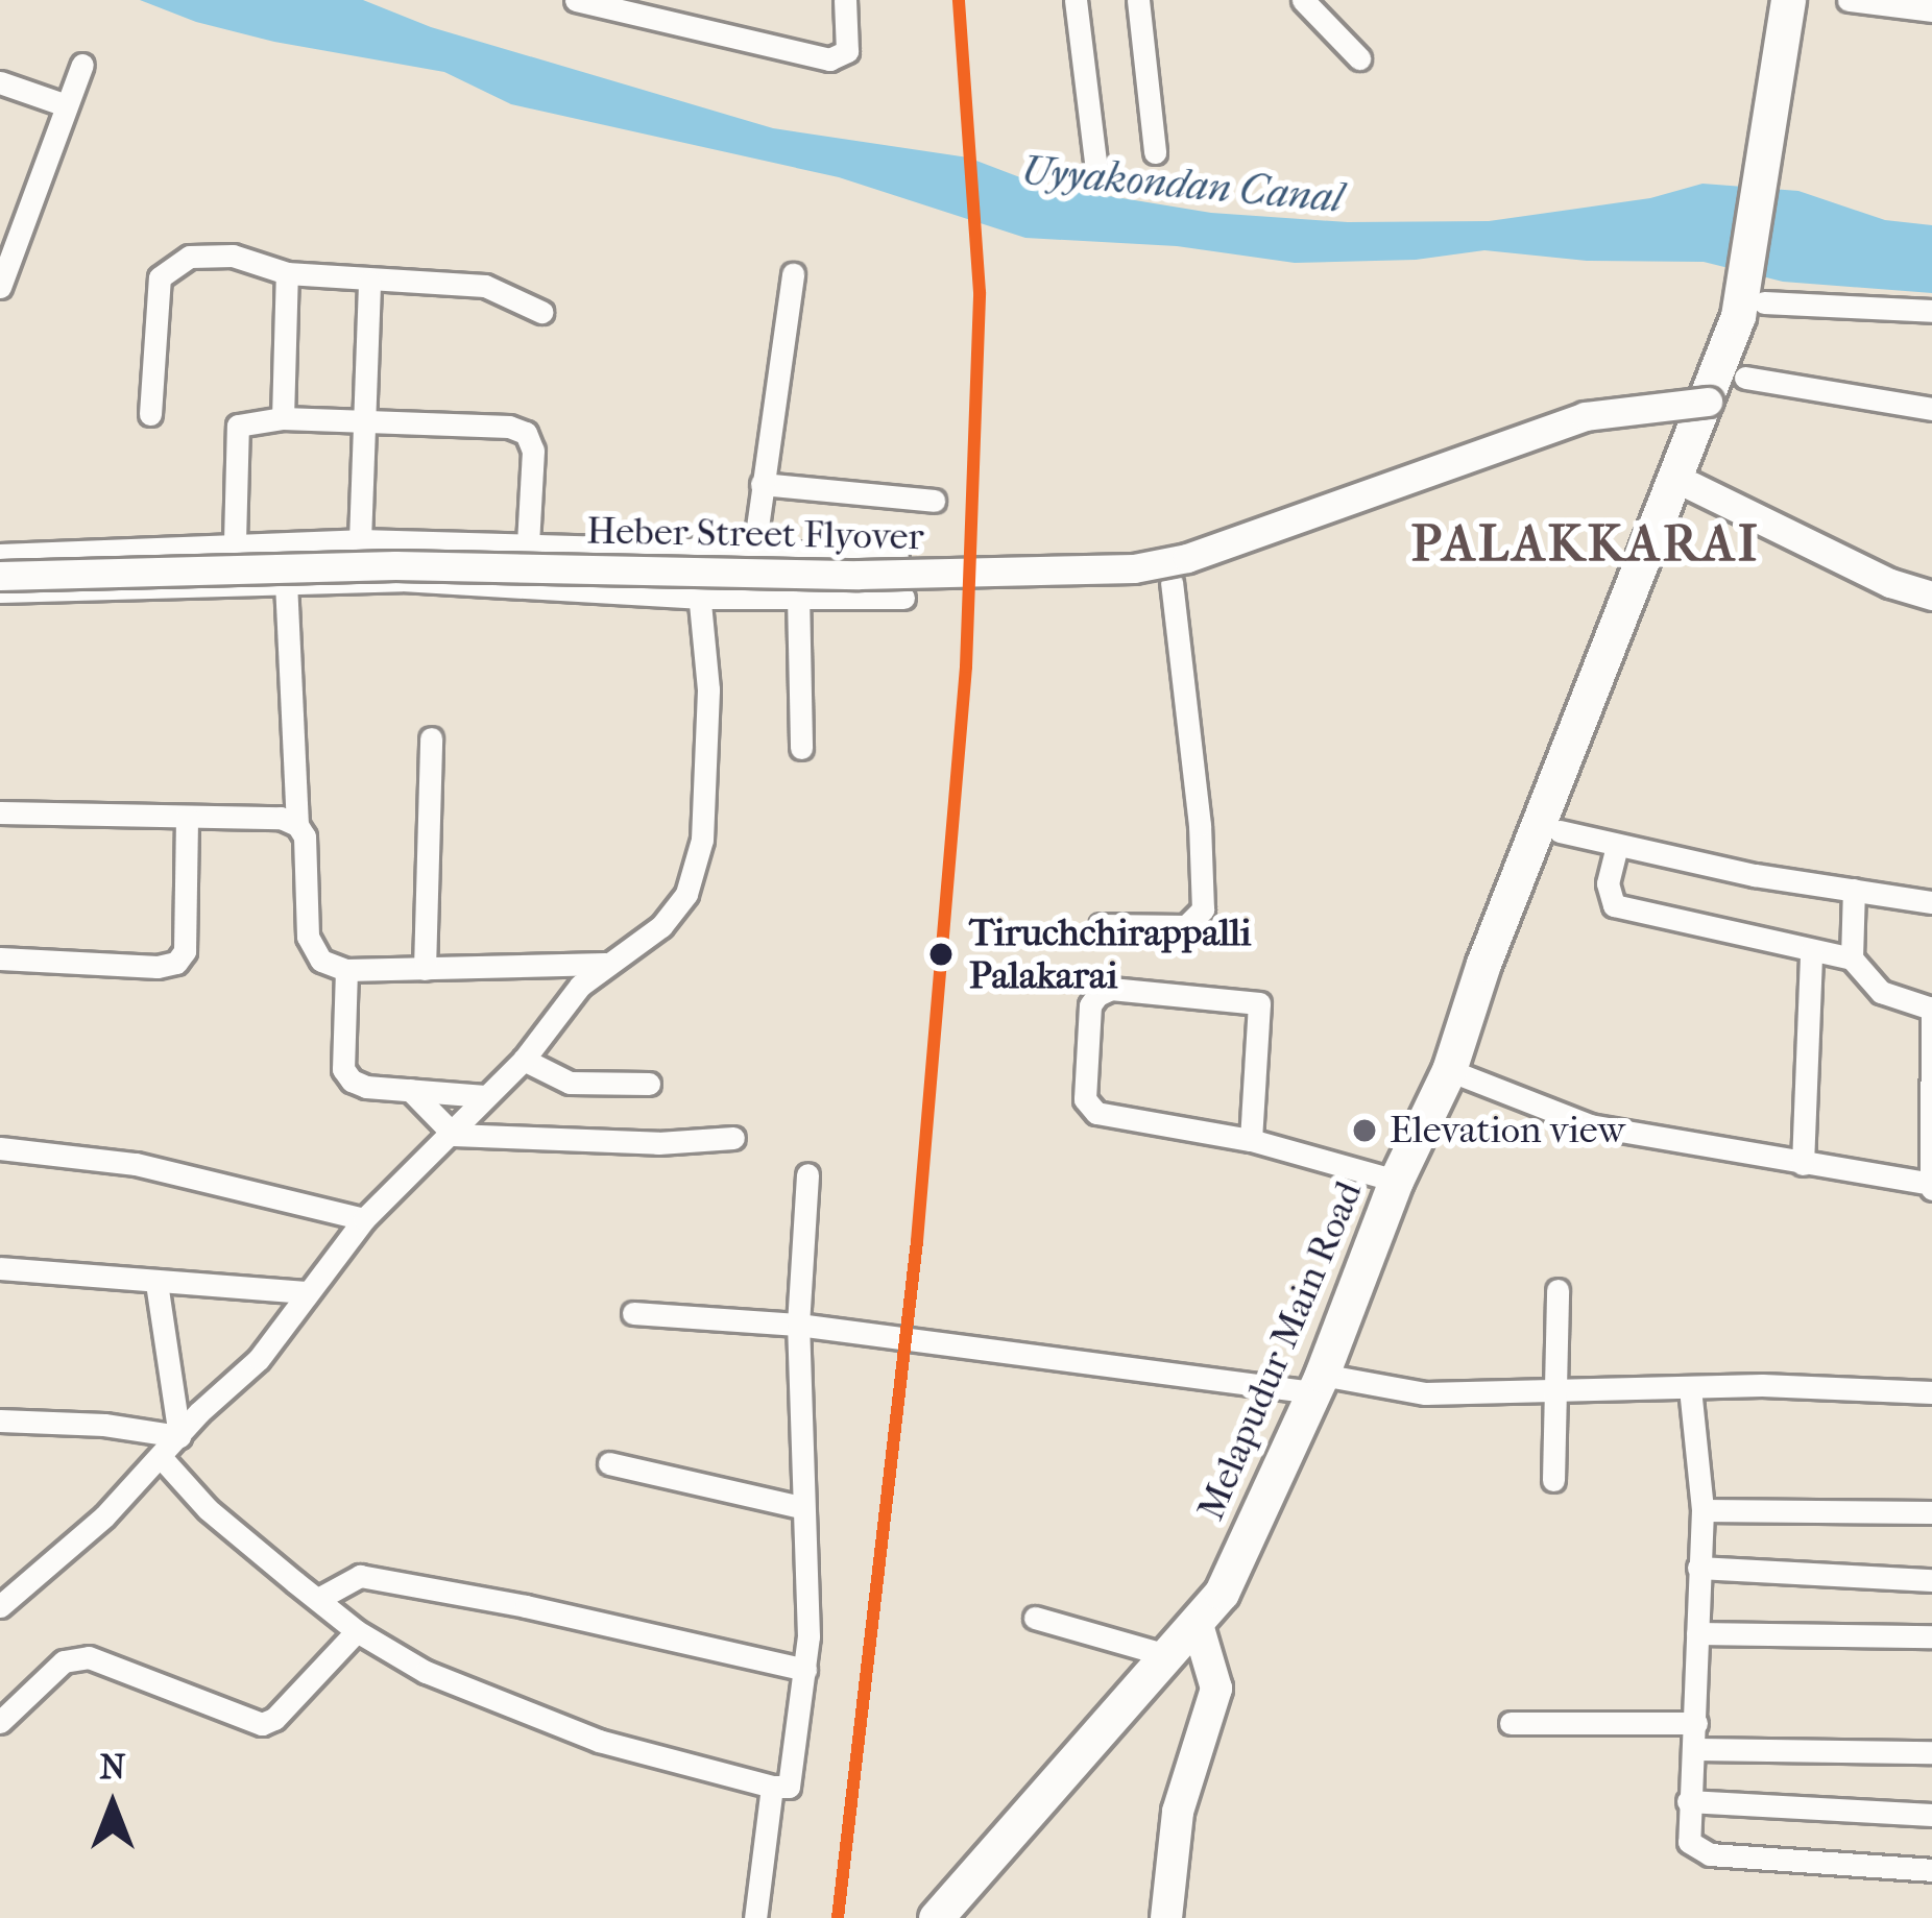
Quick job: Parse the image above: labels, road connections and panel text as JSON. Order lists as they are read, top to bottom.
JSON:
{
  "streets": {
    "main road": ["Melapudur Main Road"],
    "street": ["Heber Street Flyover"]
  },
  "crossings": [
    ["Heber Street Flyover", "Melapudur Main Road"]
  ],
  "districts": ["PALAKKARAI"],
  "water": ["Uyyakondan Canal"],
  "places": ["Tiruchchirappalli Palakarai", "Elevation view"],
  "north": "top"
}
